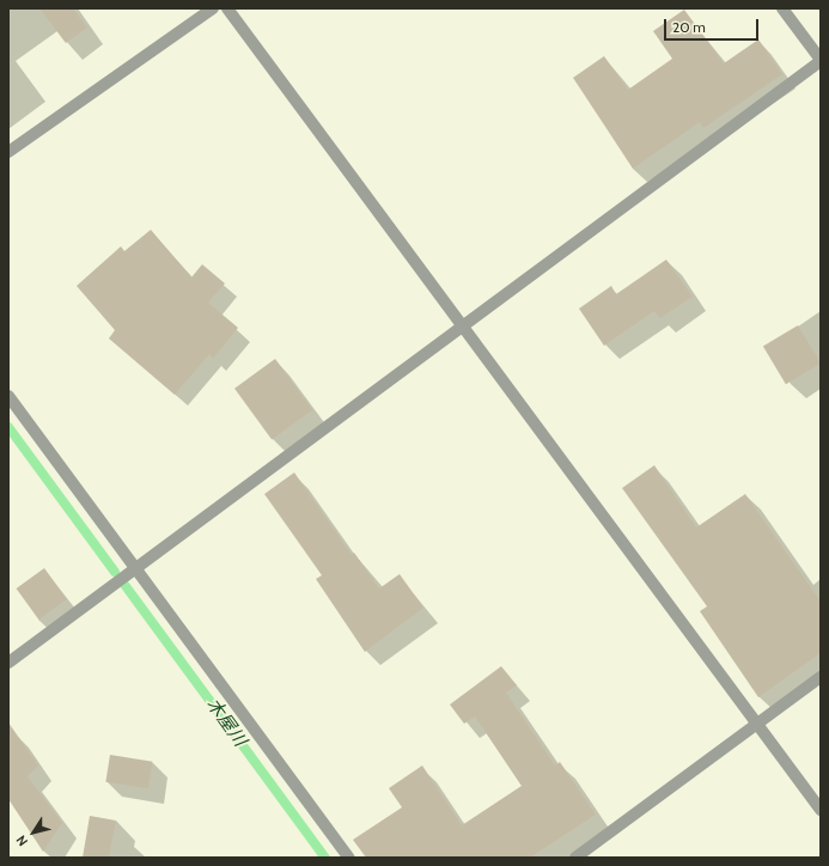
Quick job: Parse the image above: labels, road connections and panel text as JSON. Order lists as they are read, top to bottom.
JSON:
{
  "water": ["木屋川"],
  "scale_bar": "20 m",
  "north": "bottom left"
}
